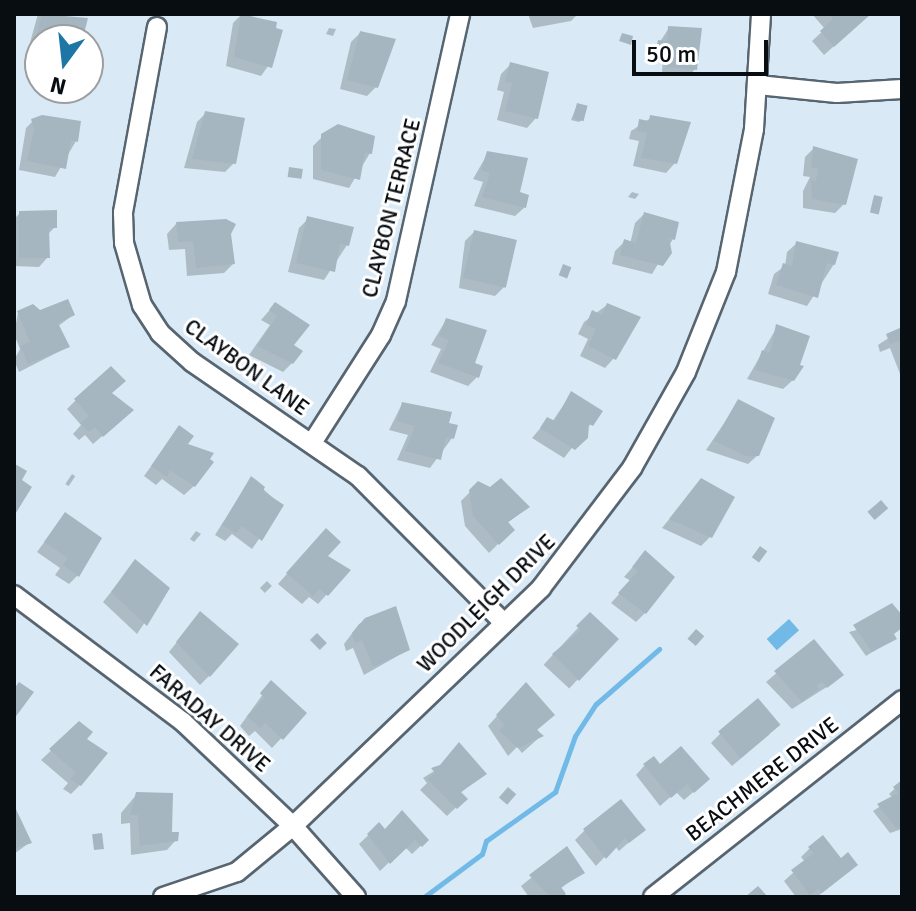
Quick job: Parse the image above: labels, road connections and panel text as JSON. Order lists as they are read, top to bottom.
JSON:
{
  "streets": {
    "street": [
      "CLAYBON TERRACE",
      "CLAYBON LANE",
      "WOODLEIGH DRIVE",
      "FARADAY DRIVE",
      "BEACHMERE DRIVE"
    ]
  },
  "crossings": [
    ["CLAYBON TERRACE", "CLAYBON LANE"],
    ["CLAYBON LANE", "WOODLEIGH DRIVE"],
    ["WOODLEIGH DRIVE", "FARADAY DRIVE"]
  ],
  "scale_bar": "50 m",
  "north": "bottom"
}
